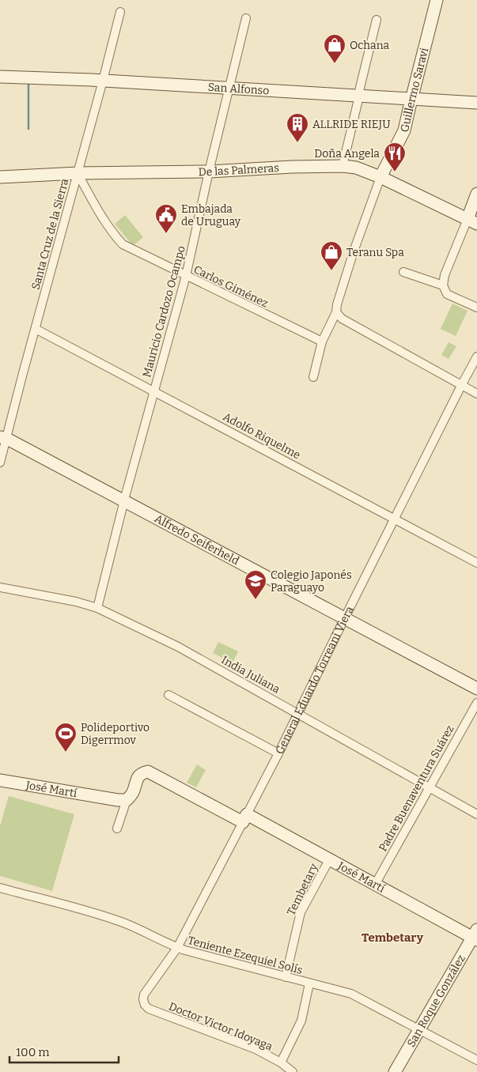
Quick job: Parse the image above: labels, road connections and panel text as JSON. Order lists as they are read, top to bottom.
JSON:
{
  "streets": {
    "street": [
      "San Alfonso",
      "Guillermo Saravi",
      "De las Palmeras",
      "Santa Cruz de la Sierra",
      "Carlos Giménez",
      "Mauricio Cardozo Ocampo",
      "Adolfo Riquelme",
      "Alfredo Seiferheld",
      "India Juliana",
      "General Eduardo Torreani Viera",
      "Padre Buenaventura Suárez",
      "José Martí",
      "Tembetary",
      "Teniente Ezequiel Solís",
      "San Roque González",
      "Doctor Victor Idoyaga"
    ]
  },
  "crossings": [
    ["San Alfonso", "Guillermo Saravi"],
    ["San Alfonso", "Santa Cruz de la Sierra"],
    ["San Alfonso", "Mauricio Cardozo Ocampo"],
    ["Guillermo Saravi", "De las Palmeras"],
    ["Guillermo Saravi", "Carlos Giménez"],
    ["De las Palmeras", "Santa Cruz de la Sierra"],
    ["De las Palmeras", "Carlos Giménez"],
    ["De las Palmeras", "Mauricio Cardozo Ocampo"],
    ["Santa Cruz de la Sierra", "Carlos Giménez"],
    ["Santa Cruz de la Sierra", "Adolfo Riquelme"],
    ["Santa Cruz de la Sierra", "Alfredo Seiferheld"],
    ["Carlos Giménez", "Mauricio Cardozo Ocampo"],
    ["Mauricio Cardozo Ocampo", "Adolfo Riquelme"],
    ["Mauricio Cardozo Ocampo", "Alfredo Seiferheld"],
    ["Mauricio Cardozo Ocampo", "India Juliana"],
    ["Adolfo Riquelme", "General Eduardo Torreani Viera"],
    ["Alfredo Seiferheld", "General Eduardo Torreani Viera"],
    ["India Juliana", "General Eduardo Torreani Viera"],
    ["India Juliana", "Padre Buenaventura Suárez"],
    ["General Eduardo Torreani Viera", "José Martí"],
    ["General Eduardo Torreani Viera", "Teniente Ezequiel Solís"],
    ["General Eduardo Torreani Viera", "Doctor Victor Idoyaga"],
    ["Padre Buenaventura Suárez", "José Martí"],
    ["José Martí", "Tembetary"],
    ["José Martí", "San Roque González"],
    ["Tembetary", "Teniente Ezequiel Solís"],
    ["Teniente Ezequiel Solís", "San Roque González"]
  ],
  "districts": ["Tembetary"],
  "places": {
    "shop": ["Ochana", "Teranu Spa"],
    "building": ["ALLRIDE RIEJU"],
    "restaurant": ["Doña Angela"],
    "public building": ["Embajada de Uruguay"],
    "school or university": ["Colegio Japonés Paraguayo"],
    "sports": ["Polideportivo Digerrmov"]
  },
  "scale_bar": "100 m"
}
